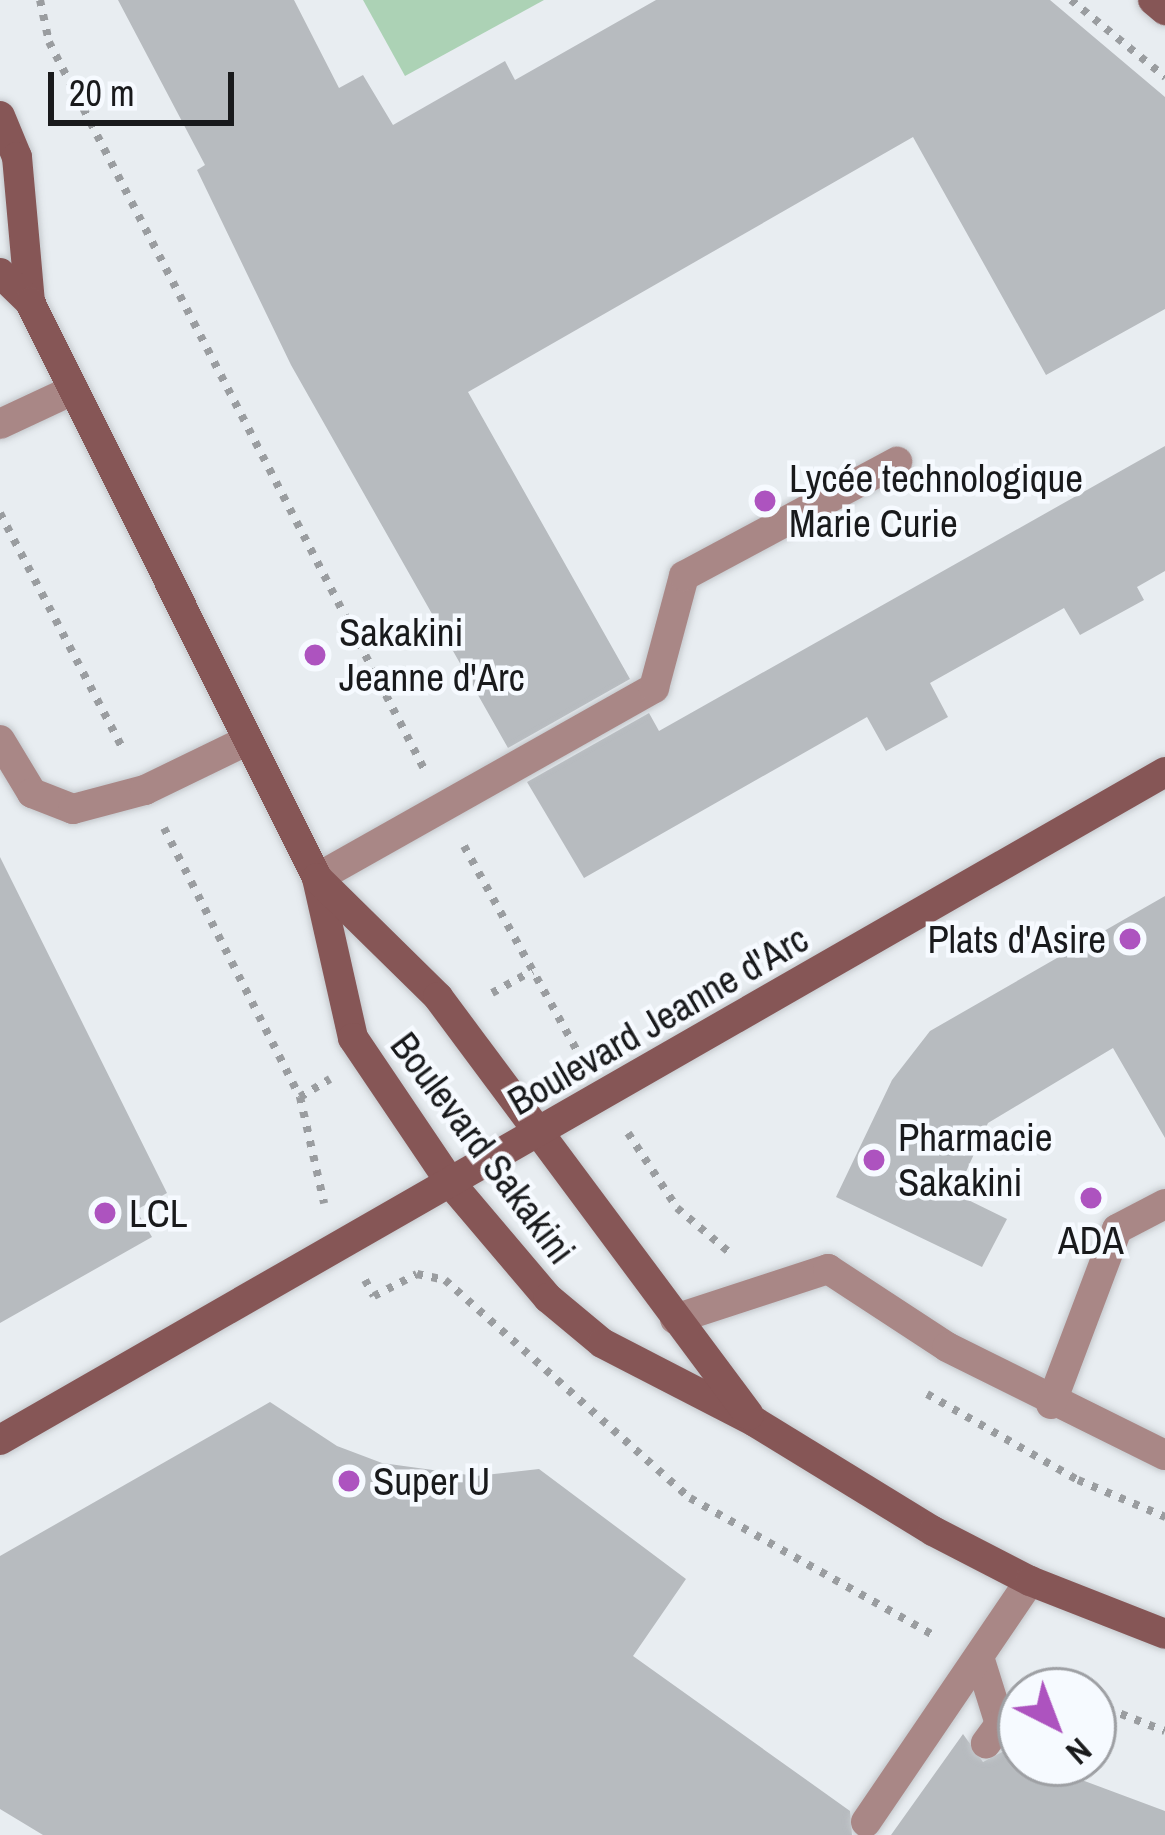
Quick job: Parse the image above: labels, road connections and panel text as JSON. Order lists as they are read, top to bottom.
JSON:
{
  "streets": {
    "main road": ["Boulevard Jeanne d'Arc", "Boulevard Sakakini"]
  },
  "crossings": [
    ["Boulevard Jeanne d'Arc", "Boulevard Sakakini"]
  ],
  "places": [
    "Lycée technologique Marie Curie",
    "Sakakini Jeanne d'Arc",
    "Plats d'Asire",
    "Pharmacie Sakakini",
    "ADA",
    "LCL",
    "Super U"
  ],
  "scale_bar": "20 m",
  "north": "bottom right"
}
